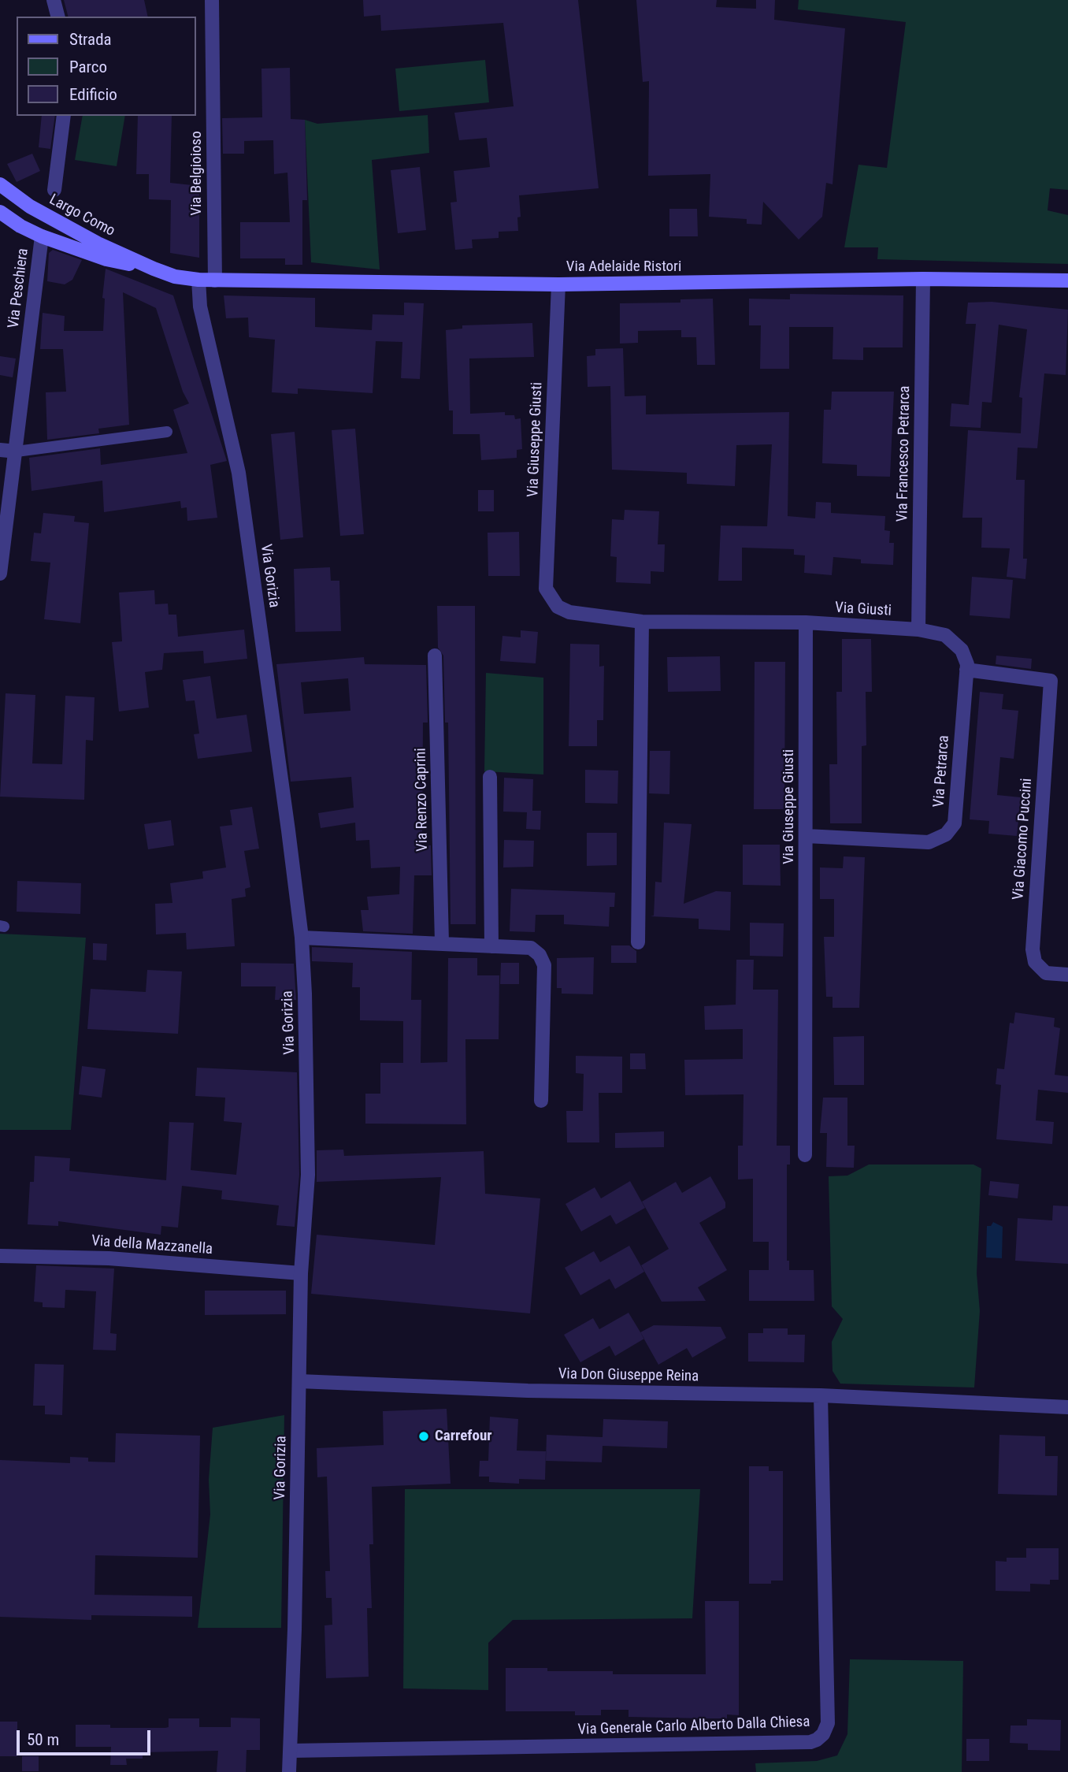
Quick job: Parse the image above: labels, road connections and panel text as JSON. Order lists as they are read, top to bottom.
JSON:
{
  "streets": {
    "main road": ["Largo Como", "Via Adelaide Ristori"],
    "street": [
      "Via Belgioioso",
      "Via Peschiera",
      "Via Giuseppe Giusti",
      "Via Francesco Petrarca",
      "Via Gorizia",
      "Via Giusti",
      "Via Petrarca",
      "Via Renzo Caprini",
      "Via Giacomo Puccini",
      "Via della Mazzanella",
      "Via Don Giuseppe Reina",
      "Via Generale Carlo Alberto Dalla Chiesa"
    ]
  },
  "crossings": [
    ["Via Belgioioso", "Via Adelaide Ristori"],
    ["Largo Como", "Via Adelaide Ristori"],
    ["Largo Como", "Via Peschiera"],
    ["Largo Como", "Via Gorizia"],
    ["Via Adelaide Ristori", "Via Giuseppe Giusti"],
    ["Via Adelaide Ristori", "Via Francesco Petrarca"],
    ["Via Adelaide Ristori", "Via Gorizia"],
    ["Via Giuseppe Giusti", "Via Giusti"],
    ["Via Giuseppe Giusti", "Via Petrarca"],
    ["Via Francesco Petrarca", "Via Giusti"],
    ["Via Francesco Petrarca", "Via Petrarca"],
    ["Via Gorizia", "Via della Mazzanella"],
    ["Via Gorizia", "Via Don Giuseppe Reina"],
    ["Via Gorizia", "Via Generale Carlo Alberto Dalla Chiesa"],
    ["Via Giusti", "Via Petrarca"],
    ["Via Petrarca", "Via Giacomo Puccini"],
    ["Via Don Giuseppe Reina", "Via Generale Carlo Alberto Dalla Chiesa"]
  ],
  "places": ["Carrefour"],
  "legend": ["Strada", "Parco", "Edificio"],
  "scale_bar": "50 m"
}
